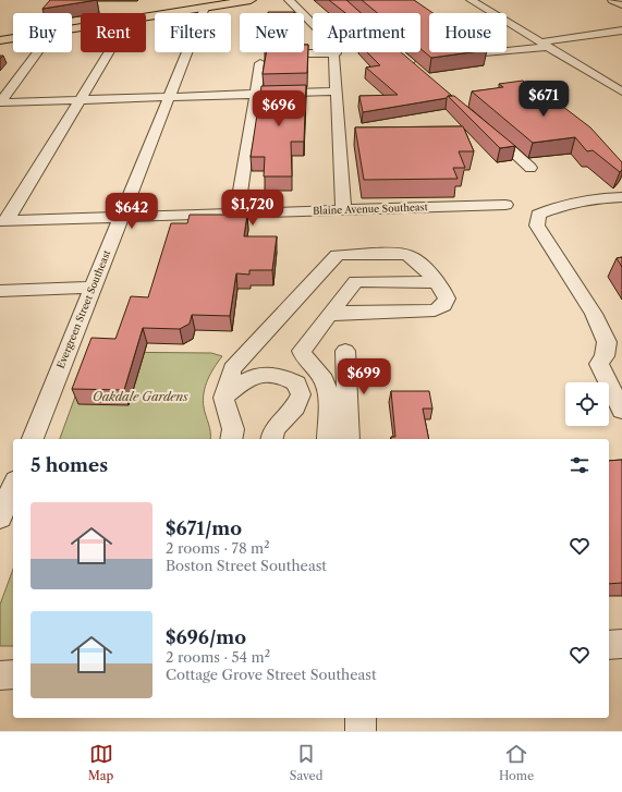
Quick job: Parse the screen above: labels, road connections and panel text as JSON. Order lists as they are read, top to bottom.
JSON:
{
  "streets": {
    "street": ["Blaine Avenue Southeast", "Evergreen Street Southeast"]
  },
  "crossings": [
    ["Blaine Avenue Southeast", "Evergreen Street Southeast"]
  ],
  "parks": ["Oakdale Gardens"],
  "page": {
    "chip": [
      "Buy",
      "Rent",
      "Filters",
      "New",
      "Apartment",
      "House"
    ],
    "price": [
      "$671",
      "$696",
      "$1,720",
      "$642",
      "$699"
    ],
    "heading": "5 homes",
    "list": [
      {
        "name": "$671/mo",
        "note": "2 rooms · 78 m² · Boston Street Southeast"
      },
      {
        "name": "$696/mo",
        "note": "2 rooms · 54 m² · Cottage Grove Street Southeast"
      }
    ],
    "tabs": ["Map", "Saved", "Home"]
  }
}
